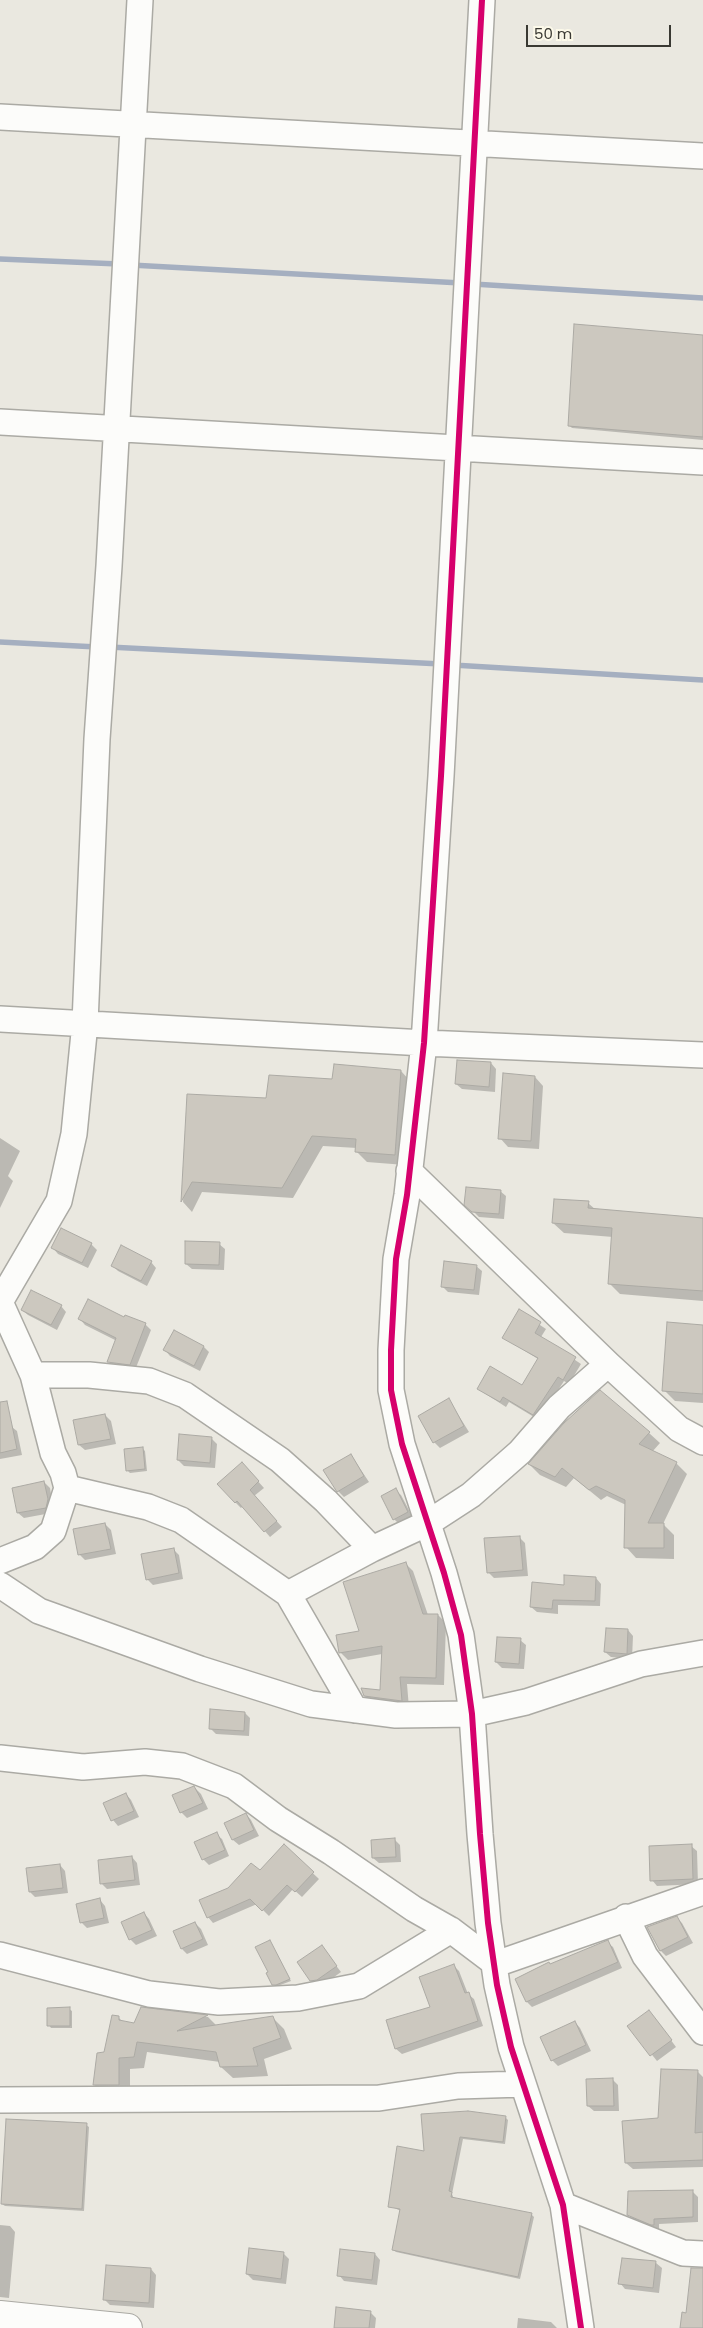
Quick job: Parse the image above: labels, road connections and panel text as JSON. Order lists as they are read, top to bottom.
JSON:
{
  "scale_bar": "50 m"
}
